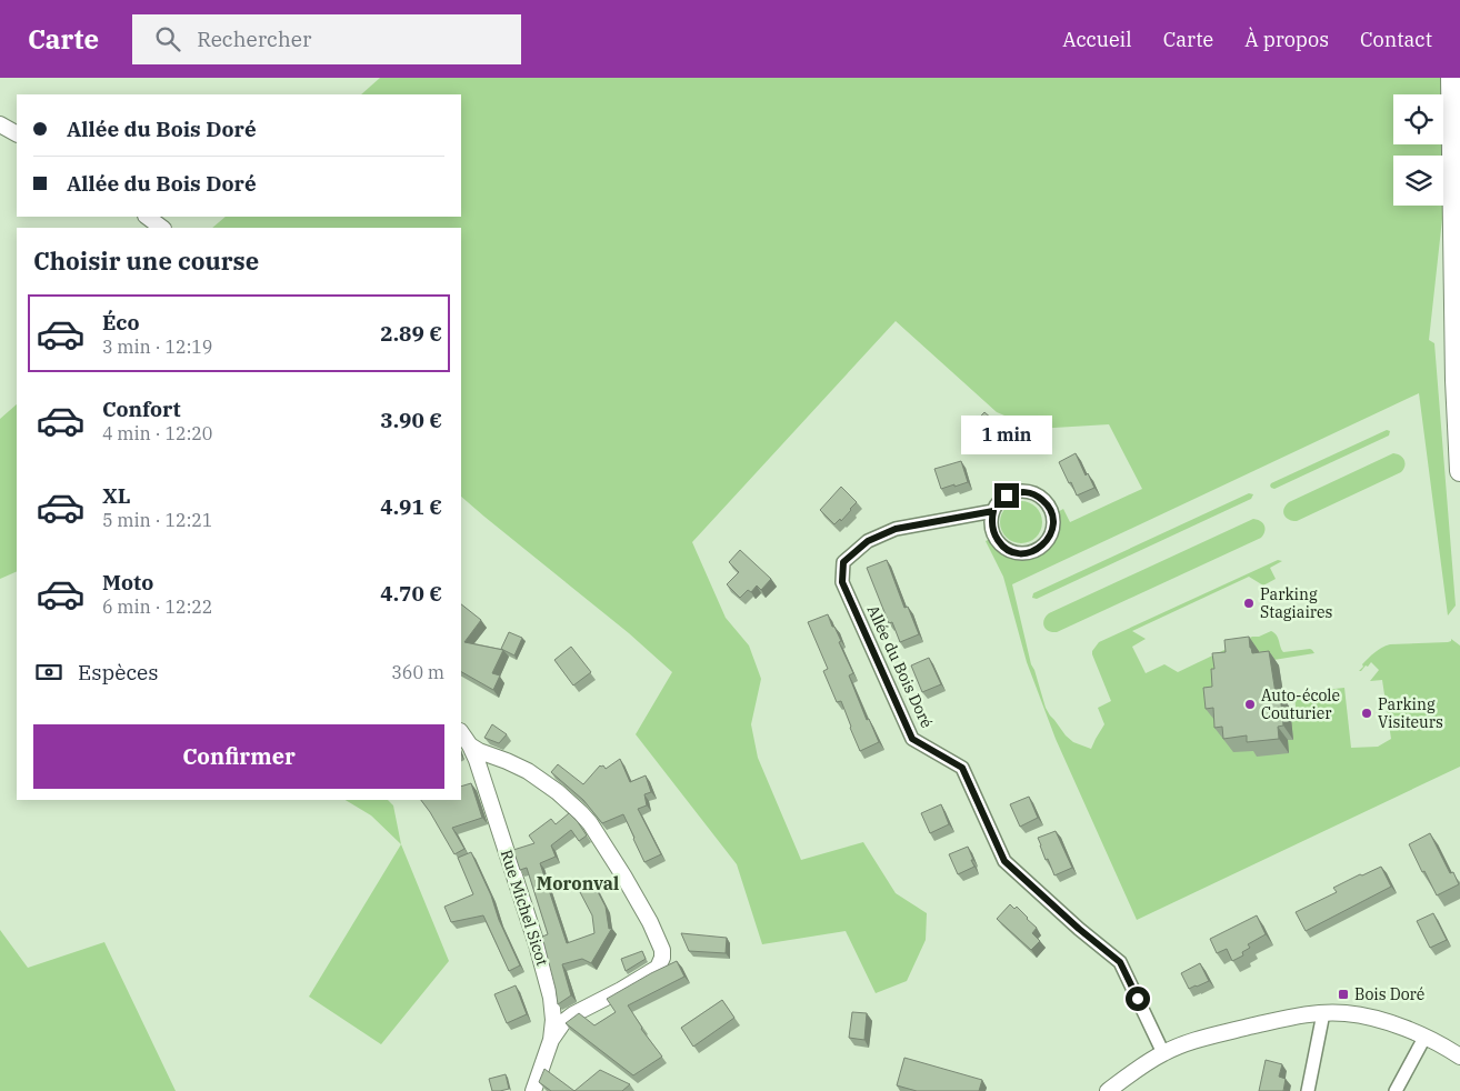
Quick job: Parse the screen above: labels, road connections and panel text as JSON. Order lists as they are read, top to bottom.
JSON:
{
  "streets": {
    "street": ["Allée du Bois Doré", "Rue Michel Sicot"]
  },
  "districts": ["Moronval"],
  "places": {
    "other": ["Parking Stagiaires", "Auto-école Couturier", "Parking Visiteurs"],
    "transit": ["Bois Doré"]
  },
  "page": {
    "header": "Carte",
    "search": "Rechercher",
    "nav": [
      "Accueil",
      "Carte",
      "À propos",
      "Contact"
    ],
    "banner": ["Allée du Bois Doré", "Allée du Bois Doré"],
    "heading": "Choisir une course",
    "list": [
      {
        "name": "Éco",
        "note": "3 min · 12:19",
        "value": "2.89 €"
      },
      {
        "name": "Confort",
        "note": "4 min · 12:20",
        "value": "3.90 €"
      },
      {
        "name": "XL",
        "note": "5 min · 12:21",
        "value": "4.91 €"
      },
      {
        "name": "Moto",
        "note": "6 min · 12:22",
        "value": "4.70 €"
      }
    ],
    "bubble": "1 min",
    "pay": ["Espèces", "360 m"],
    "buttons": "Confirmer"
  }
}
